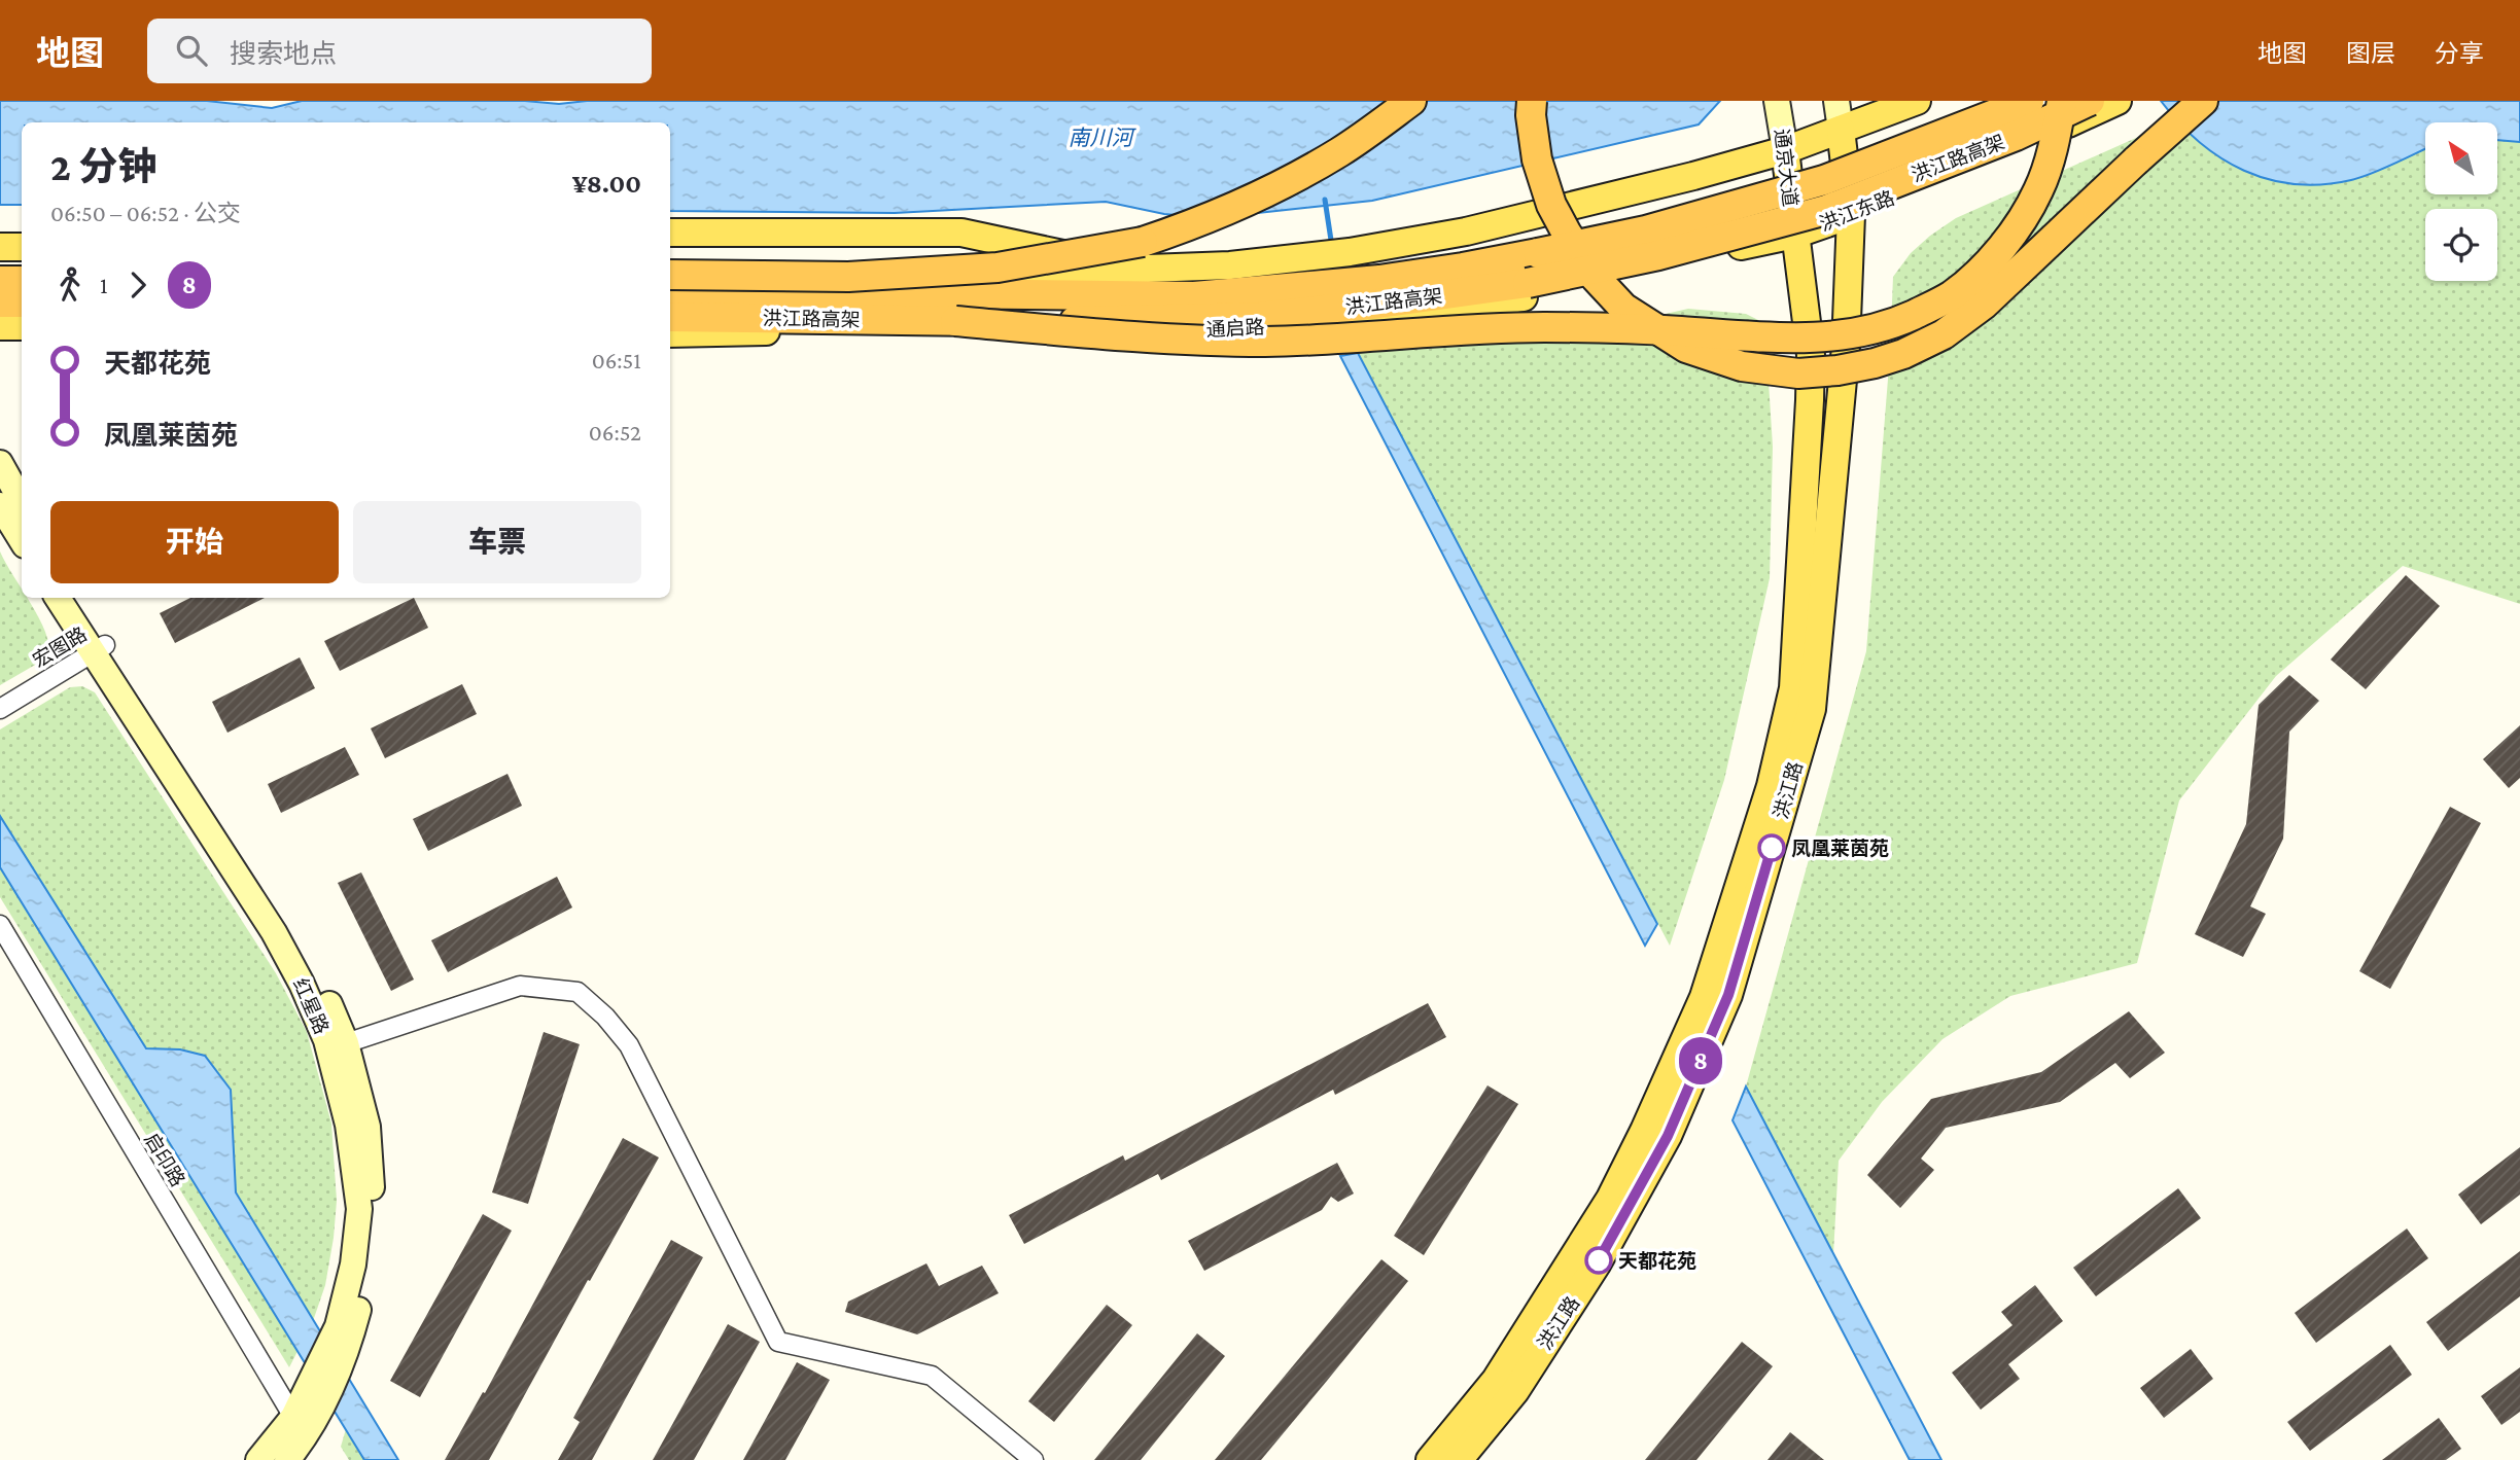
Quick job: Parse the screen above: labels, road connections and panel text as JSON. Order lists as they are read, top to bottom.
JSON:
{
  "streets": {
    "highway": ["洪江路高架"],
    "main road": [
      "通京大道",
      "洪江东路",
      "通启路",
      "洪江路",
      "红星路"
    ],
    "street": ["宏图路", "启印路"]
  },
  "crossings": [
    ["通京大道", "洪江东路"],
    ["通京大道", "通启路"],
    ["通京大道", "洪江路"],
    ["洪江东路", "通启路"],
    ["洪江东路", "洪江路"],
    ["通启路", "洪江路"],
    ["宏图路", "红星路"],
    ["红星路", "启印路"]
  ],
  "water": ["南川河"],
  "places": ["凤凰莱茵苑", "天都花苑"],
  "lines": ["bus line 8"],
  "north": "top left",
  "page": {
    "header": "地图",
    "search": "搜索地点",
    "nav": ["地图", "图层", "分享"],
    "on_map": "8",
    "heading": ["2 分钟", "06:50 – 06:52 · 公交", "¥8.00"],
    "legs": ["1", "8"],
    "list": [
      {
        "name": "天都花苑",
        "value": "06:51"
      },
      {
        "name": "凤凰莱茵苑",
        "value": "06:52"
      }
    ],
    "buttons": ["开始", "车票"]
  }
}
